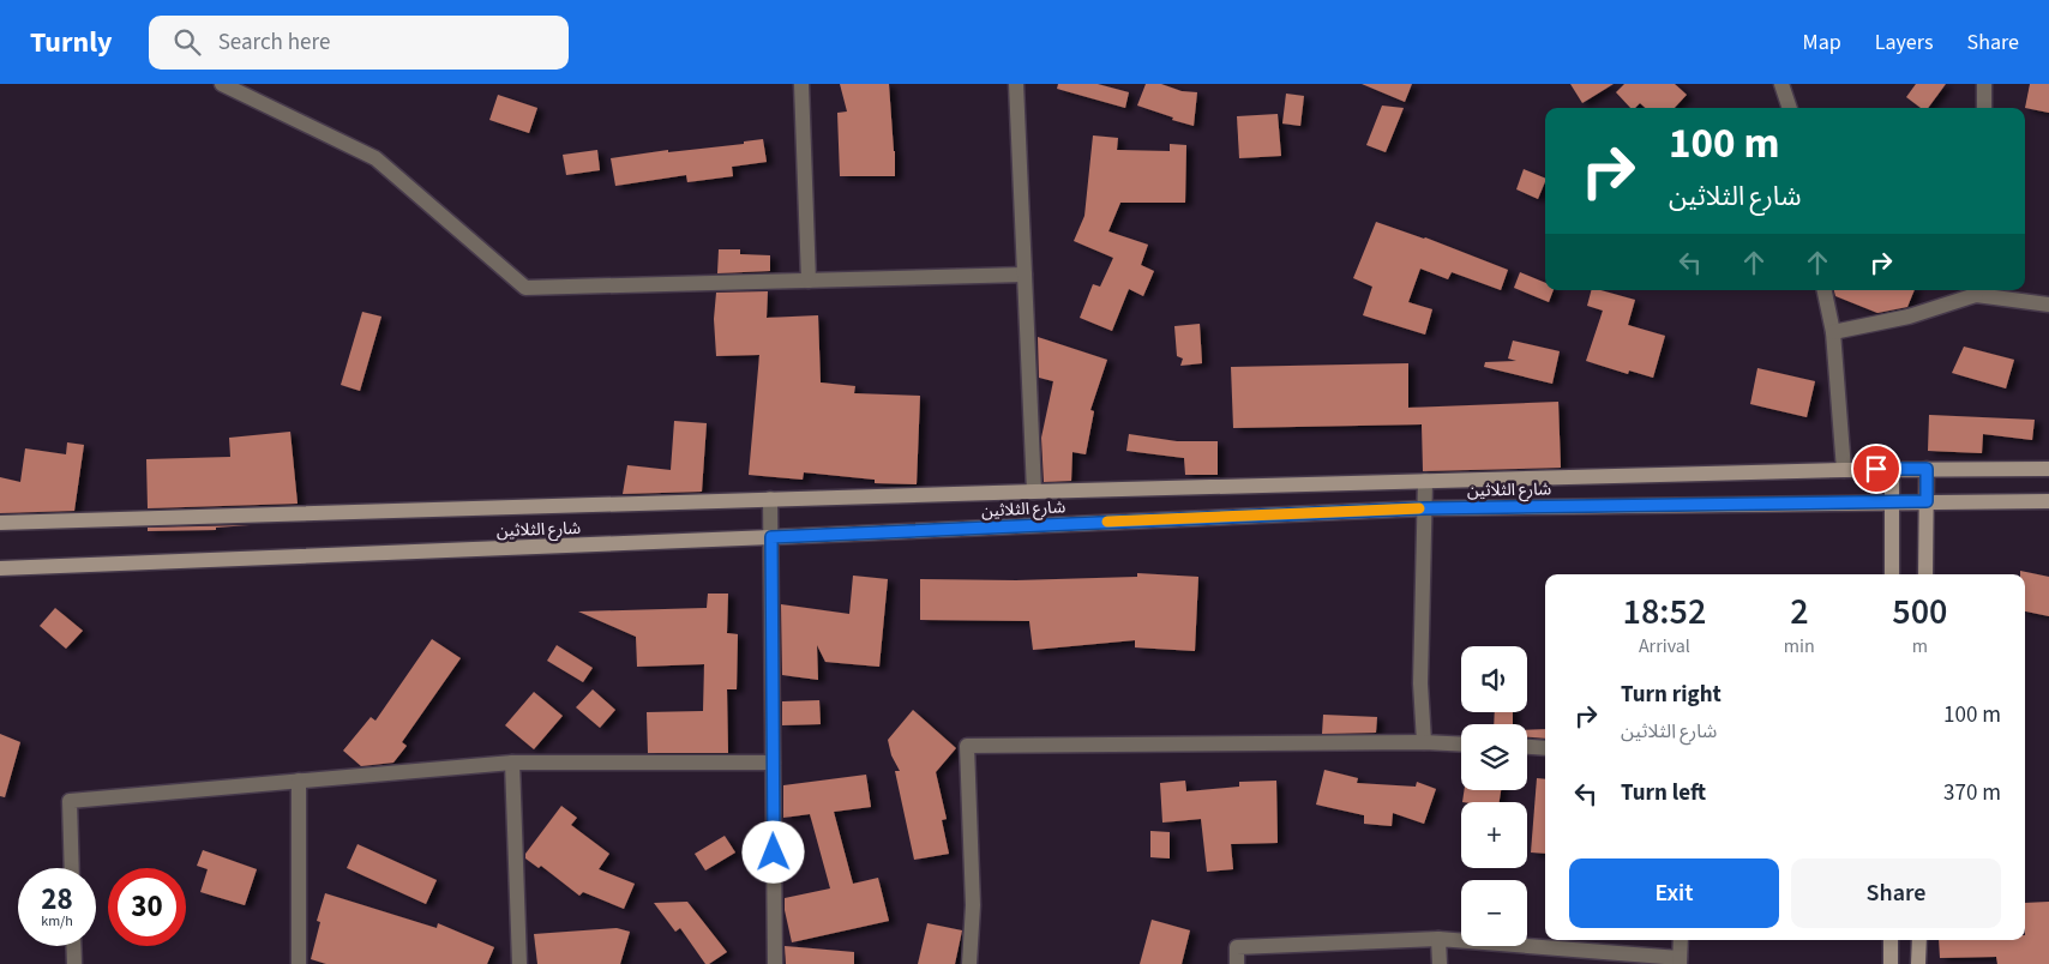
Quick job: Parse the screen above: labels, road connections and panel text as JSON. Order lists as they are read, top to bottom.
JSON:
{
  "streets": {
    "street": ["شارع الثلاثين"]
  },
  "page": {
    "header": "Turnly",
    "search": "Search here",
    "nav": ["Map", "Layers", "Share"],
    "turn": ["100 m", "شارع الثلاثين"],
    "eta": [
      "18:52",
      "Arrival",
      "2",
      "min",
      "500",
      "m"
    ],
    "map_buttons": ["+", "−"],
    "list": [
      {
        "name": "Turn right",
        "note": "شارع الثلاثين",
        "value": "100 m"
      },
      {
        "name": "Turn left",
        "value": "370 m"
      }
    ],
    "buttons": ["Exit", "Share"],
    "speed": "28 km/h",
    "limit": "30"
  }
}
